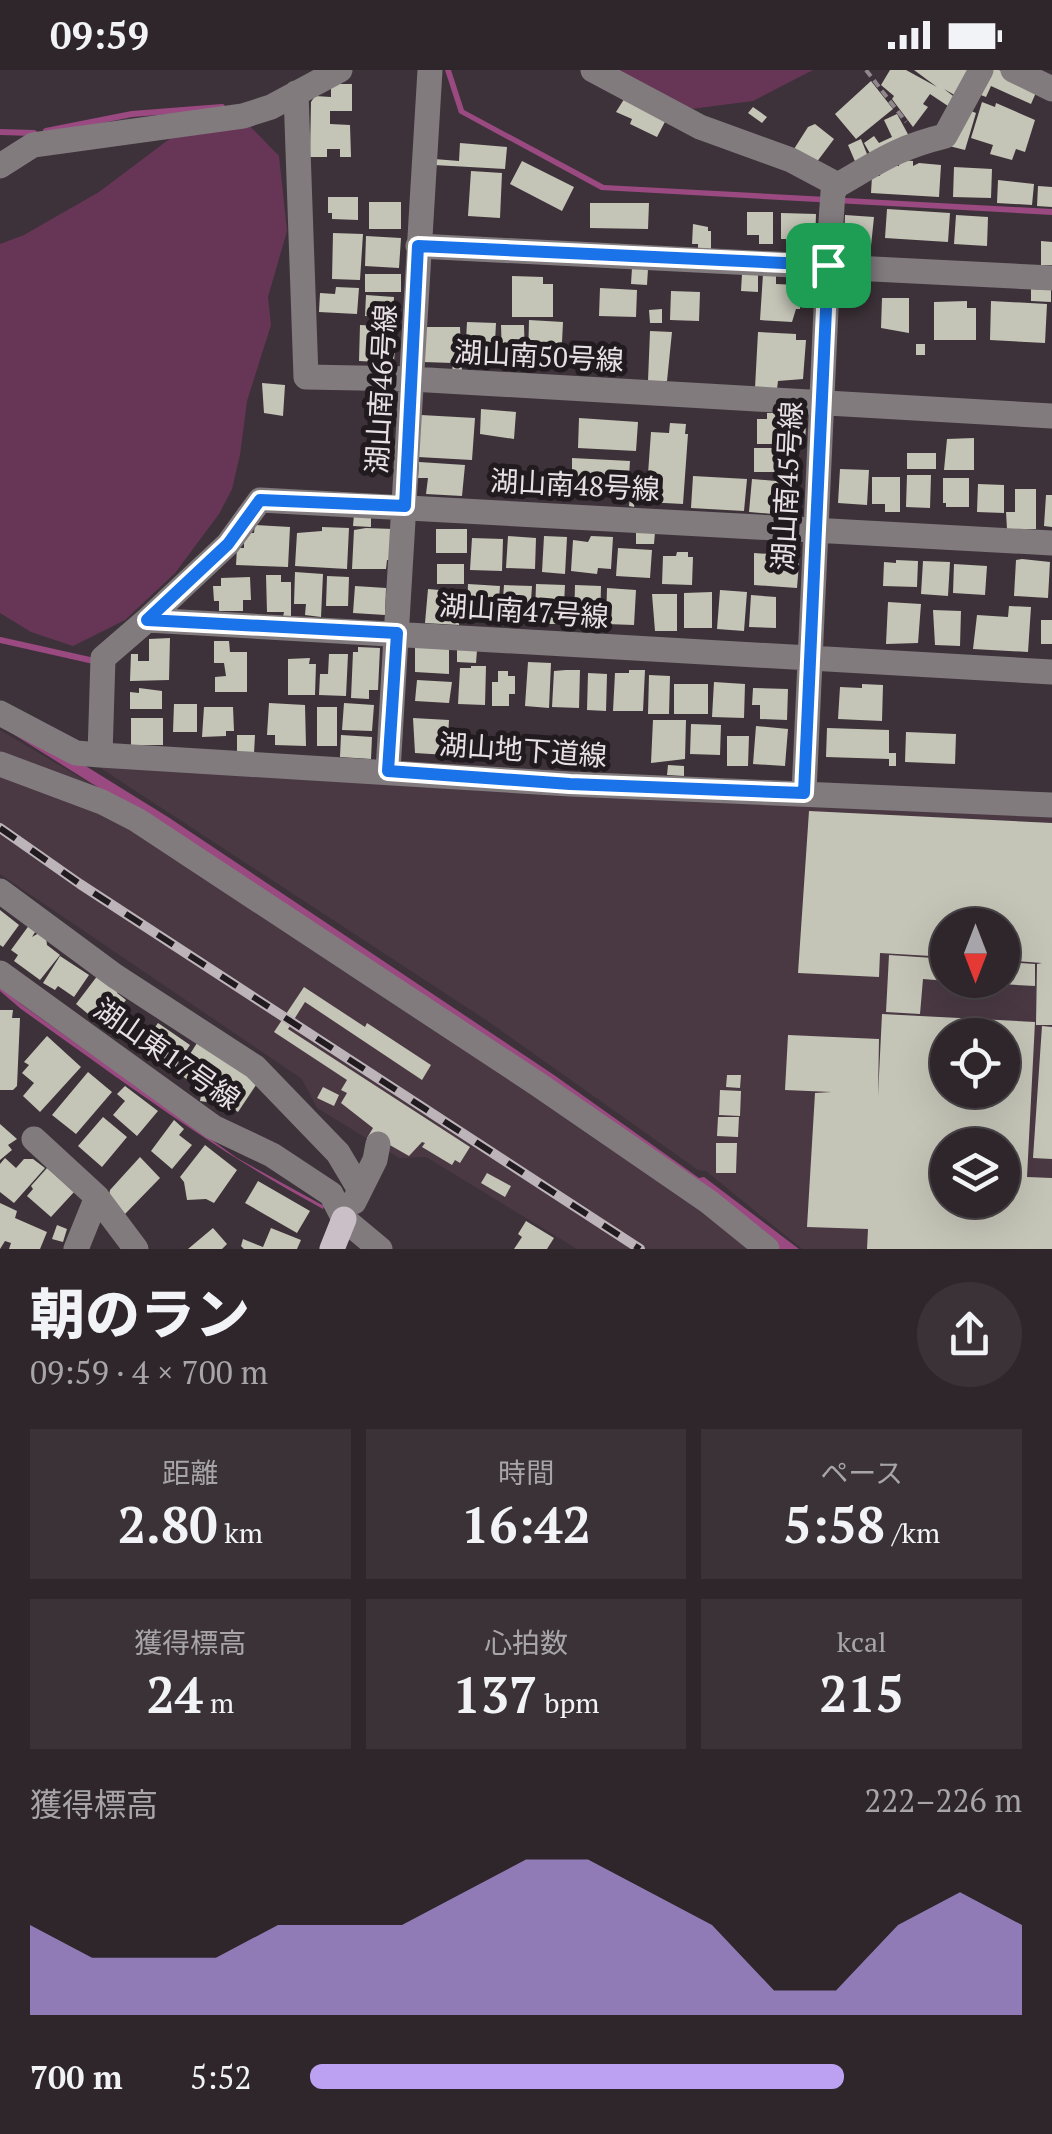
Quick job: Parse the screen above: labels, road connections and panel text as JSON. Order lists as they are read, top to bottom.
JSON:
{
  "streets": {
    "street": [
      "湖山南50号線",
      "湖山南46号線",
      "湖山南48号線",
      "湖山南45号線",
      "湖山南47号線",
      "湖山地下道線",
      "湖山東17号線"
    ]
  },
  "crossings": [
    ["湖山南50号線", "湖山南46号線"],
    ["湖山南50号線", "湖山南45号線"],
    ["湖山南46号線", "湖山南48号線"],
    ["湖山南46号線", "湖山南47号線"],
    ["湖山南46号線", "湖山地下道線"],
    ["湖山南48号線", "湖山南45号線"],
    ["湖山南48号線", "湖山南47号線"],
    ["湖山南45号線", "湖山南47号線"],
    ["湖山南45号線", "湖山地下道線"]
  ],
  "north": "bottom",
  "page": {
    "status": "09:59",
    "heading": ["朝のラン", "09:59 · 4 × 700 m"],
    "stats": [
      ["距離", "2.80 km"],
      ["時間", "16:42"],
      ["ペース", "5:58 /km"],
      ["獲得標高", "24 m"],
      ["心拍数", "137 bpm"],
      ["kcal", "215"]
    ],
    "chart": ["獲得標高", "222–226 m"],
    "list": [
      {
        "name": "700 m",
        "note": "5:52"
      }
    ]
  }
}
